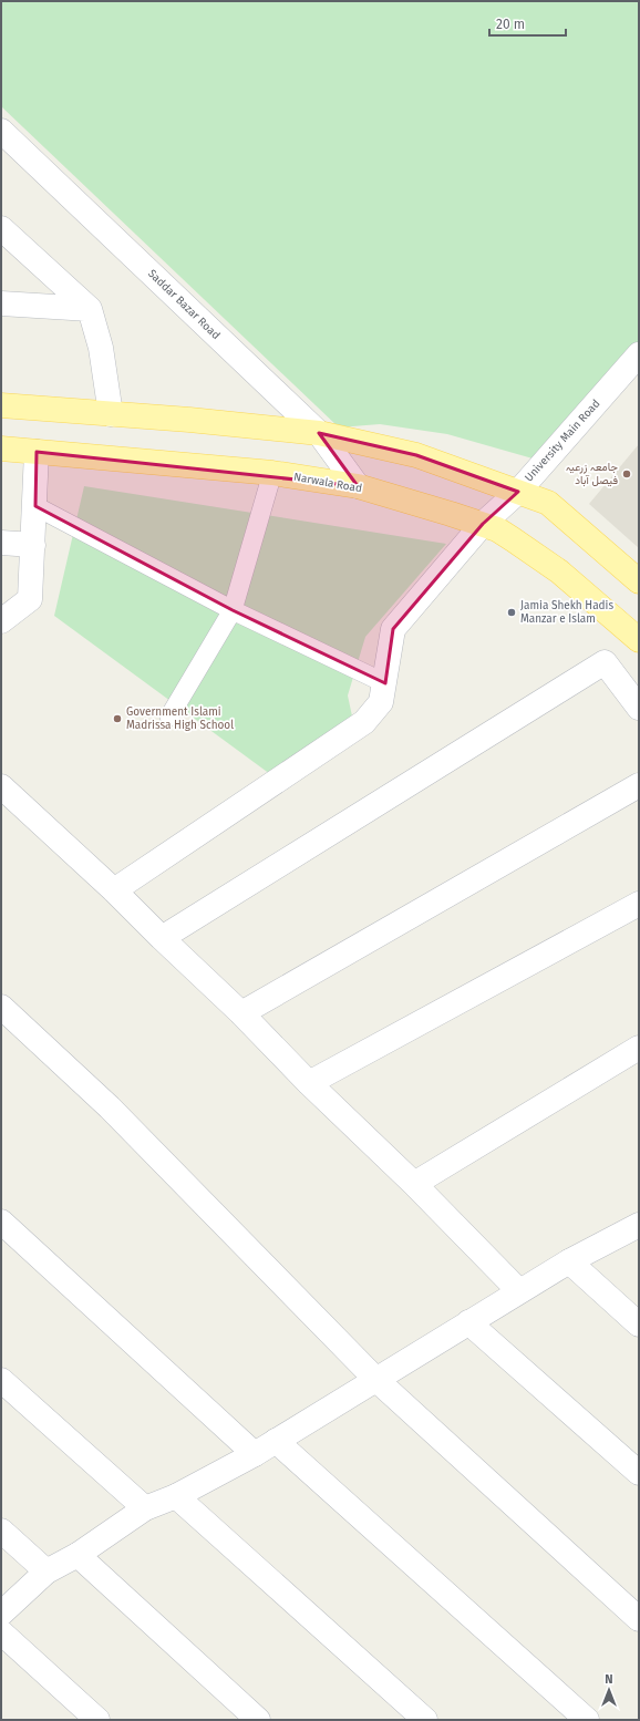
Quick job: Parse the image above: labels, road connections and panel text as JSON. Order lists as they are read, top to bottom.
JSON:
{
  "streets": {
    "main road": ["Narwala Road"],
    "street": ["Saddar Bazar Road", "University Main Road"]
  },
  "crossings": [
    ["Saddar Bazar Road", "Narwala Road"],
    ["University Main Road", "Narwala Road"]
  ],
  "places": ["جامعہ زرعیہ فیصل آباد", "Jamia Shekh Hadis Manzar e Islam", "Government Islami Madrissa High School"],
  "scale_bar": "20 m",
  "north": "top"
}
